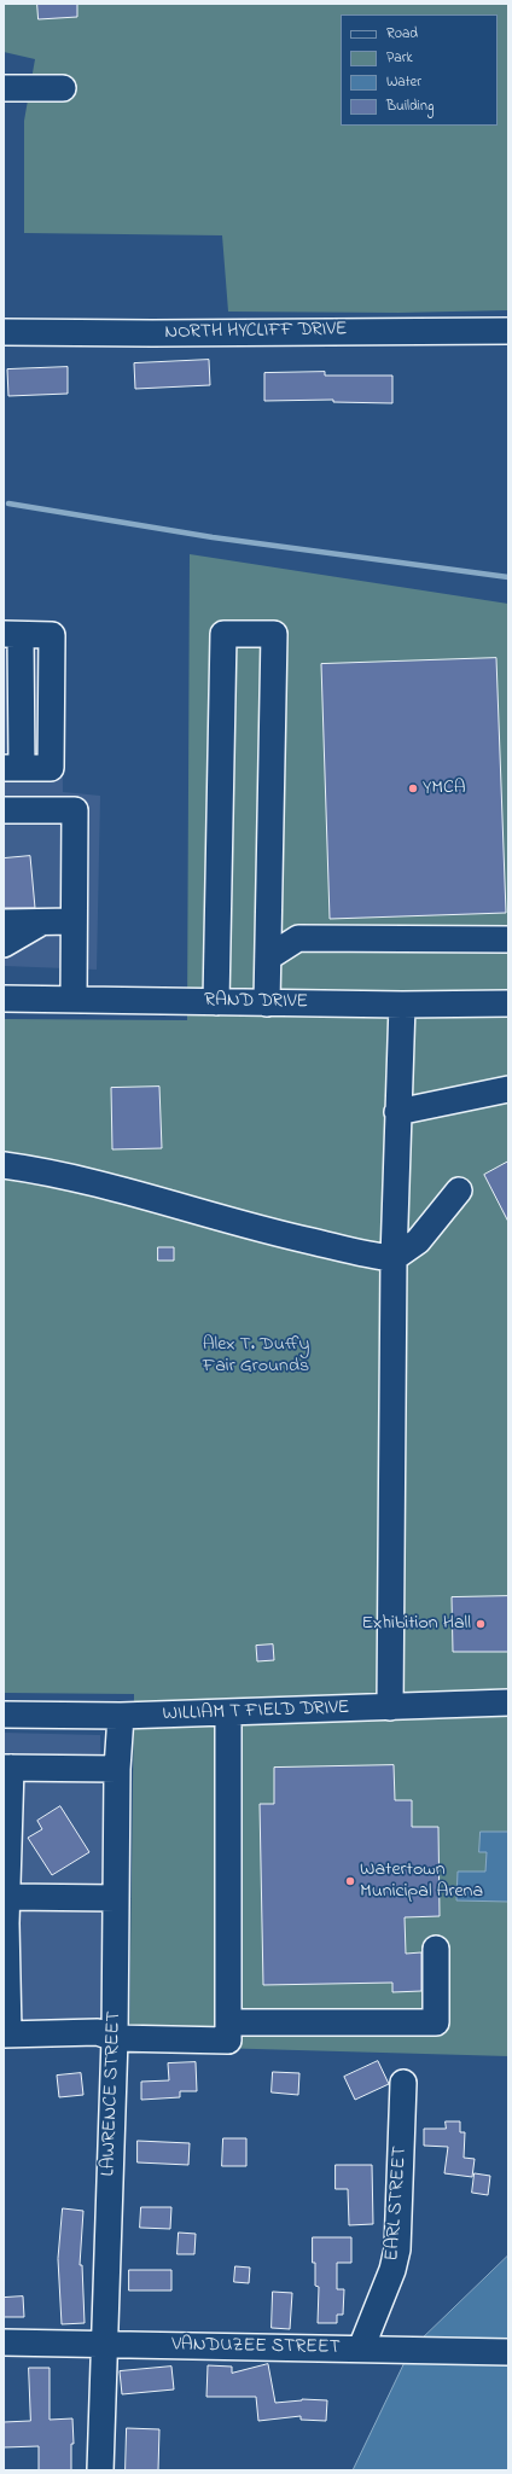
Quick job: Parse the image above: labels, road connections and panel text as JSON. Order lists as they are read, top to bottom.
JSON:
{
  "streets": {
    "street": [
      "NORTH HYCLIFF DRIVE",
      "RAND DRIVE",
      "WILLIAM T FIELD DRIVE",
      "LAWRENCE STREET",
      "EARL STREET",
      "VANDUZEE STREET"
    ]
  },
  "crossings": [
    ["WILLIAM T FIELD DRIVE", "LAWRENCE STREET"],
    ["LAWRENCE STREET", "VANDUZEE STREET"],
    ["EARL STREET", "VANDUZEE STREET"]
  ],
  "parks": ["Alex T. Duffy Fair Grounds"],
  "places": ["YMCA", "Exhibition Hall", "Watertown Municipal Arena"],
  "legend": [
    "Road",
    "Park",
    "Water",
    "Building"
  ]
}
